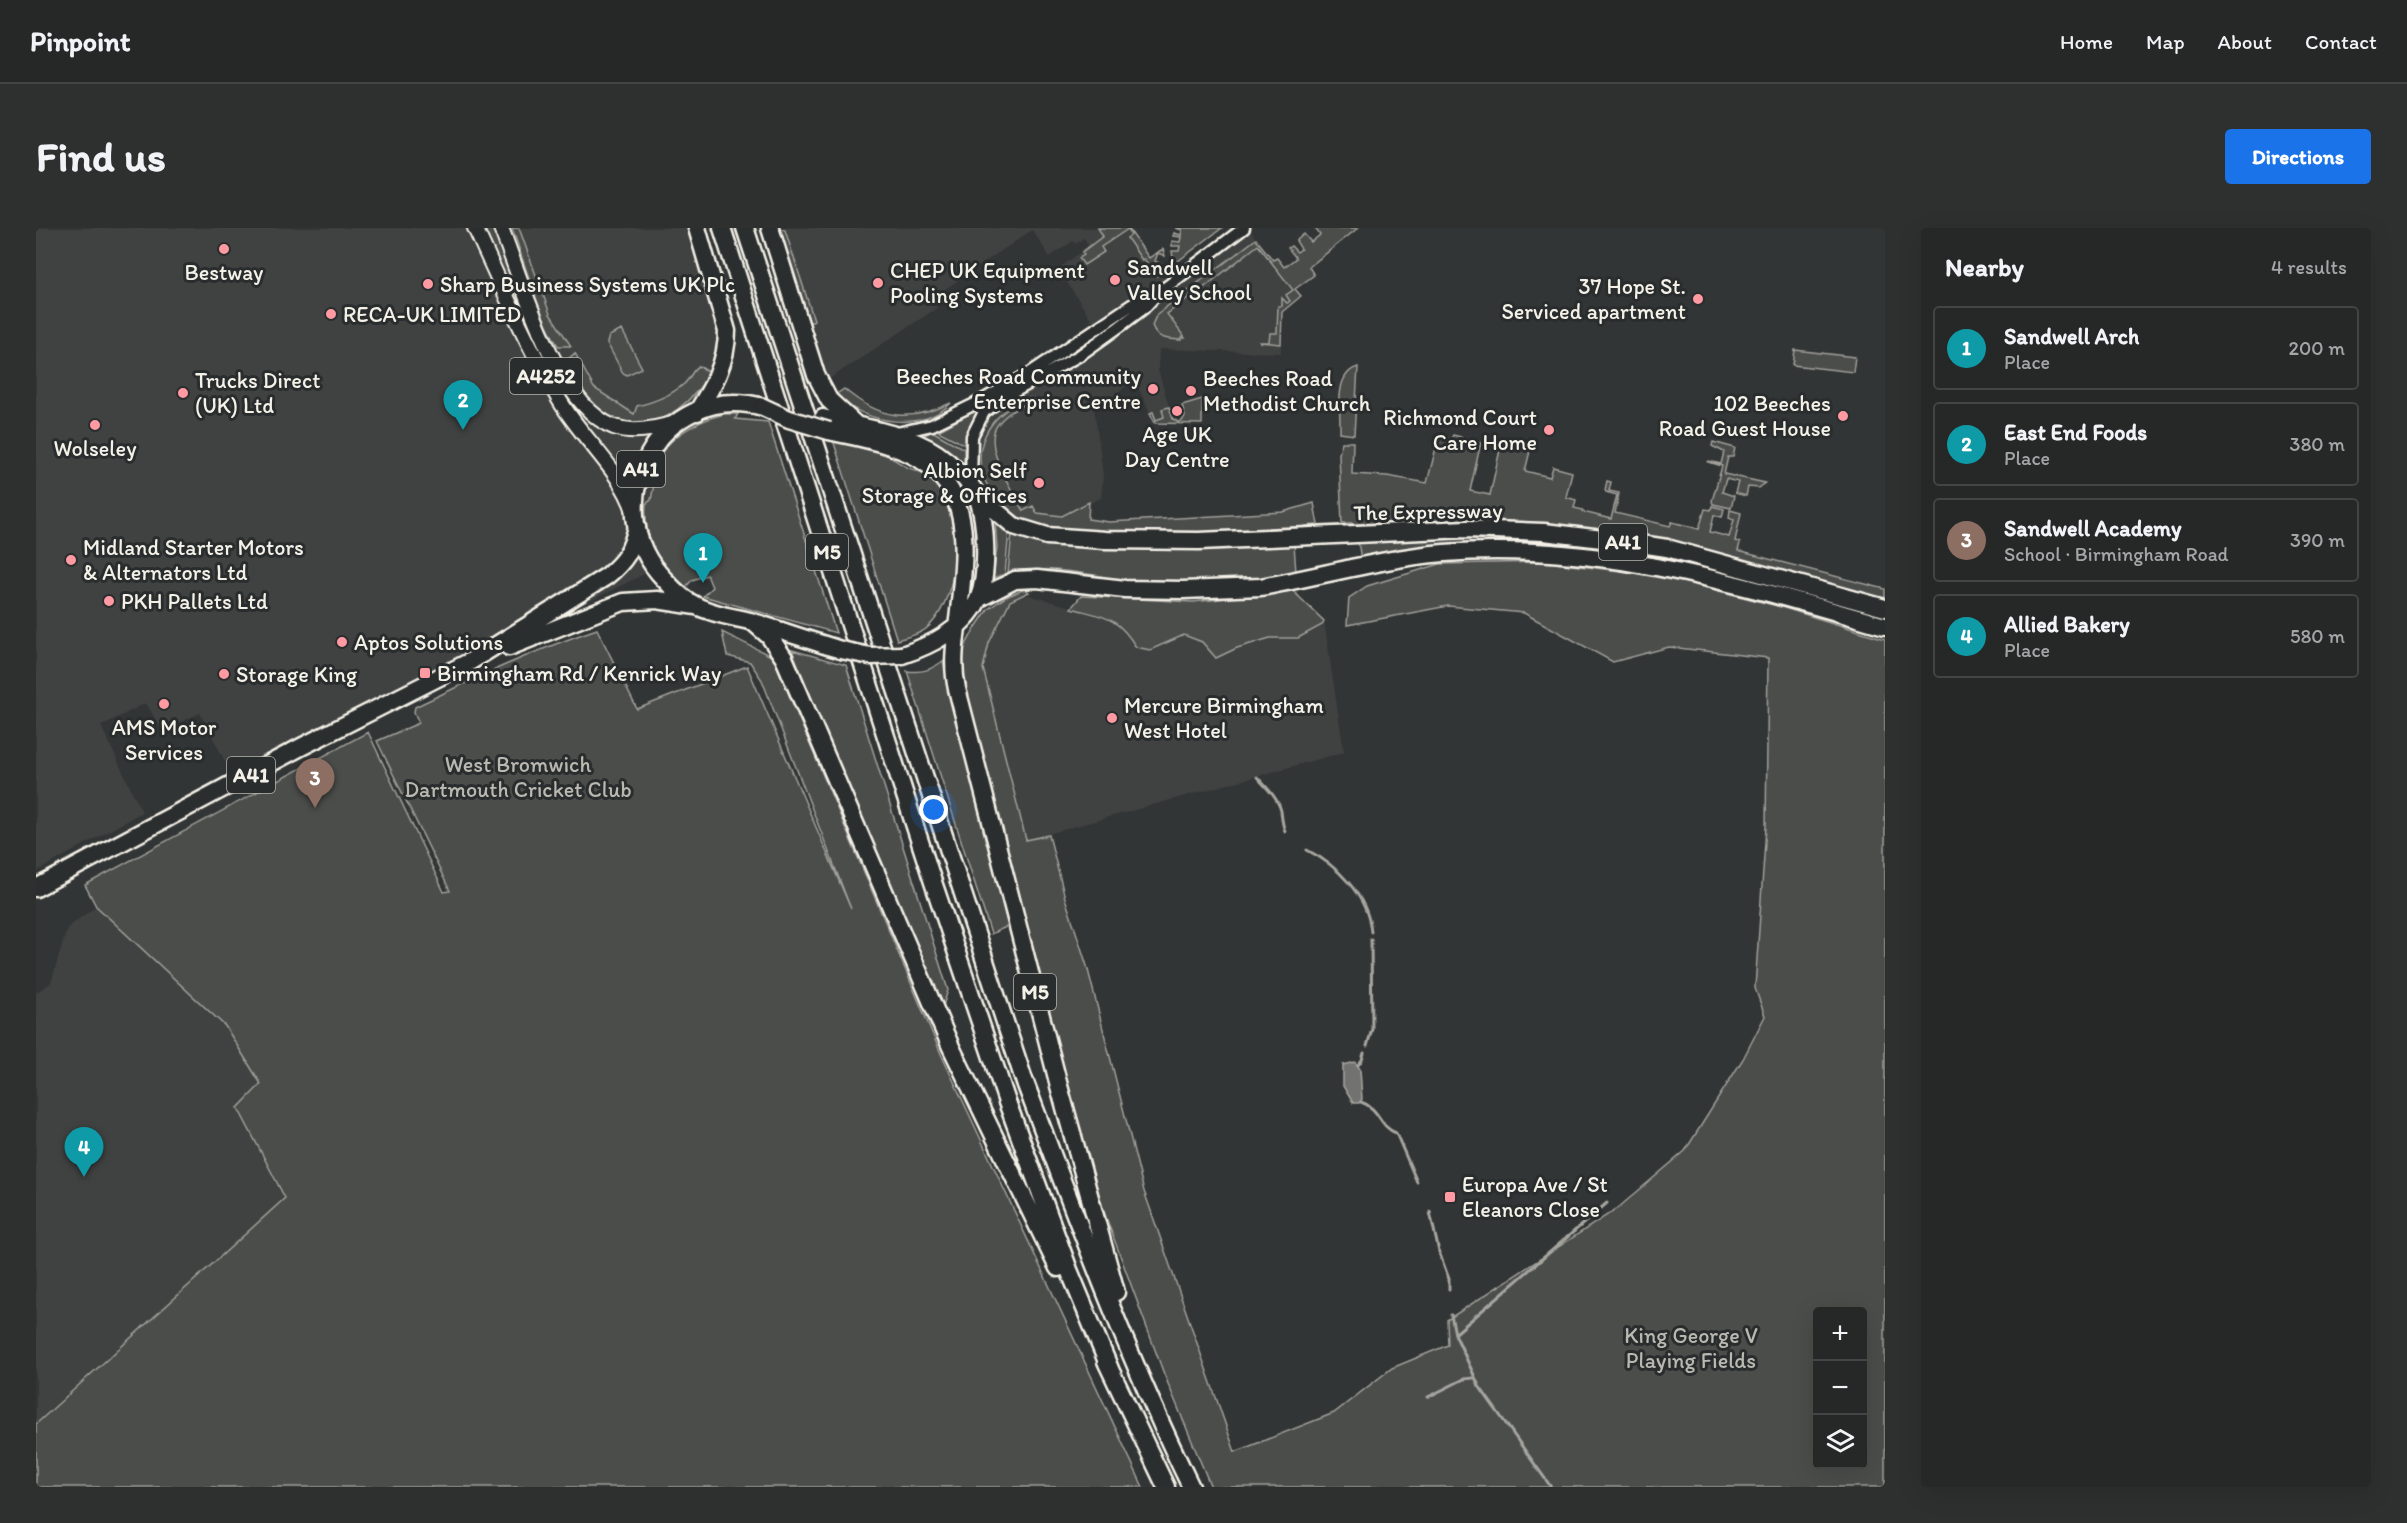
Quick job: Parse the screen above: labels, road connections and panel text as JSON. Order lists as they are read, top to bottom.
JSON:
{
  "streets": {
    "highway": ["A41", "The Expressway", "M5"],
    "main road": ["A4252"]
  },
  "crossings": [
    ["A4252", "A41"],
    ["A41", "The Expressway"],
    ["A41", "M5"]
  ],
  "parks": ["West Bromwich Dartmouth Cricket Club", "King George V Playing Fields"],
  "places": {
    "other": [
      "Bestway",
      "Sandwell Valley School",
      "CHEP UK Equipment Pooling Systems",
      "Sharp Business Systems UK Plc",
      "37 Hope St. Serviced apartment",
      "RECA-UK LIMITED",
      "Beeches Road Community Enterprise Centre",
      "Beeches Road Methodist Church",
      "Trucks Direct (UK) Ltd",
      "Age UK Day Centre",
      "102 Beeches Road Guest House",
      "Wolseley",
      "Richmond Court Care Home",
      "Albion Self Storage & Offices",
      "Midland Starter Motors & Alternators Ltd",
      "PKH Pallets Ltd",
      "Aptos Solutions",
      "Storage King",
      "AMS Motor Services",
      "Mercure Birmingham West Hotel"
    ],
    "transit": ["Birmingham Rd / Kenrick Way", "Europa Ave / St Eleanors Close"]
  },
  "page": {
    "header": "Pinpoint",
    "nav": [
      "Home",
      "Map",
      "About",
      "Contact"
    ],
    "buttons": "Directions",
    "title": "Find us",
    "heading": ["Nearby", "4 results"],
    "list": [
      {
        "mark": "1",
        "name": "Sandwell Arch",
        "note": "Place",
        "value": "200 m"
      },
      {
        "mark": "2",
        "name": "East End Foods",
        "note": "Place",
        "value": "380 m"
      },
      {
        "mark": "3",
        "name": "Sandwell Academy",
        "note": "School · Birmingham Road",
        "value": "390 m"
      },
      {
        "mark": "4",
        "name": "Allied Bakery",
        "note": "Place",
        "value": "580 m"
      }
    ],
    "pins": [
      "2",
      "1",
      "3",
      "4"
    ],
    "map_buttons": ["+", "−"]
  }
}
